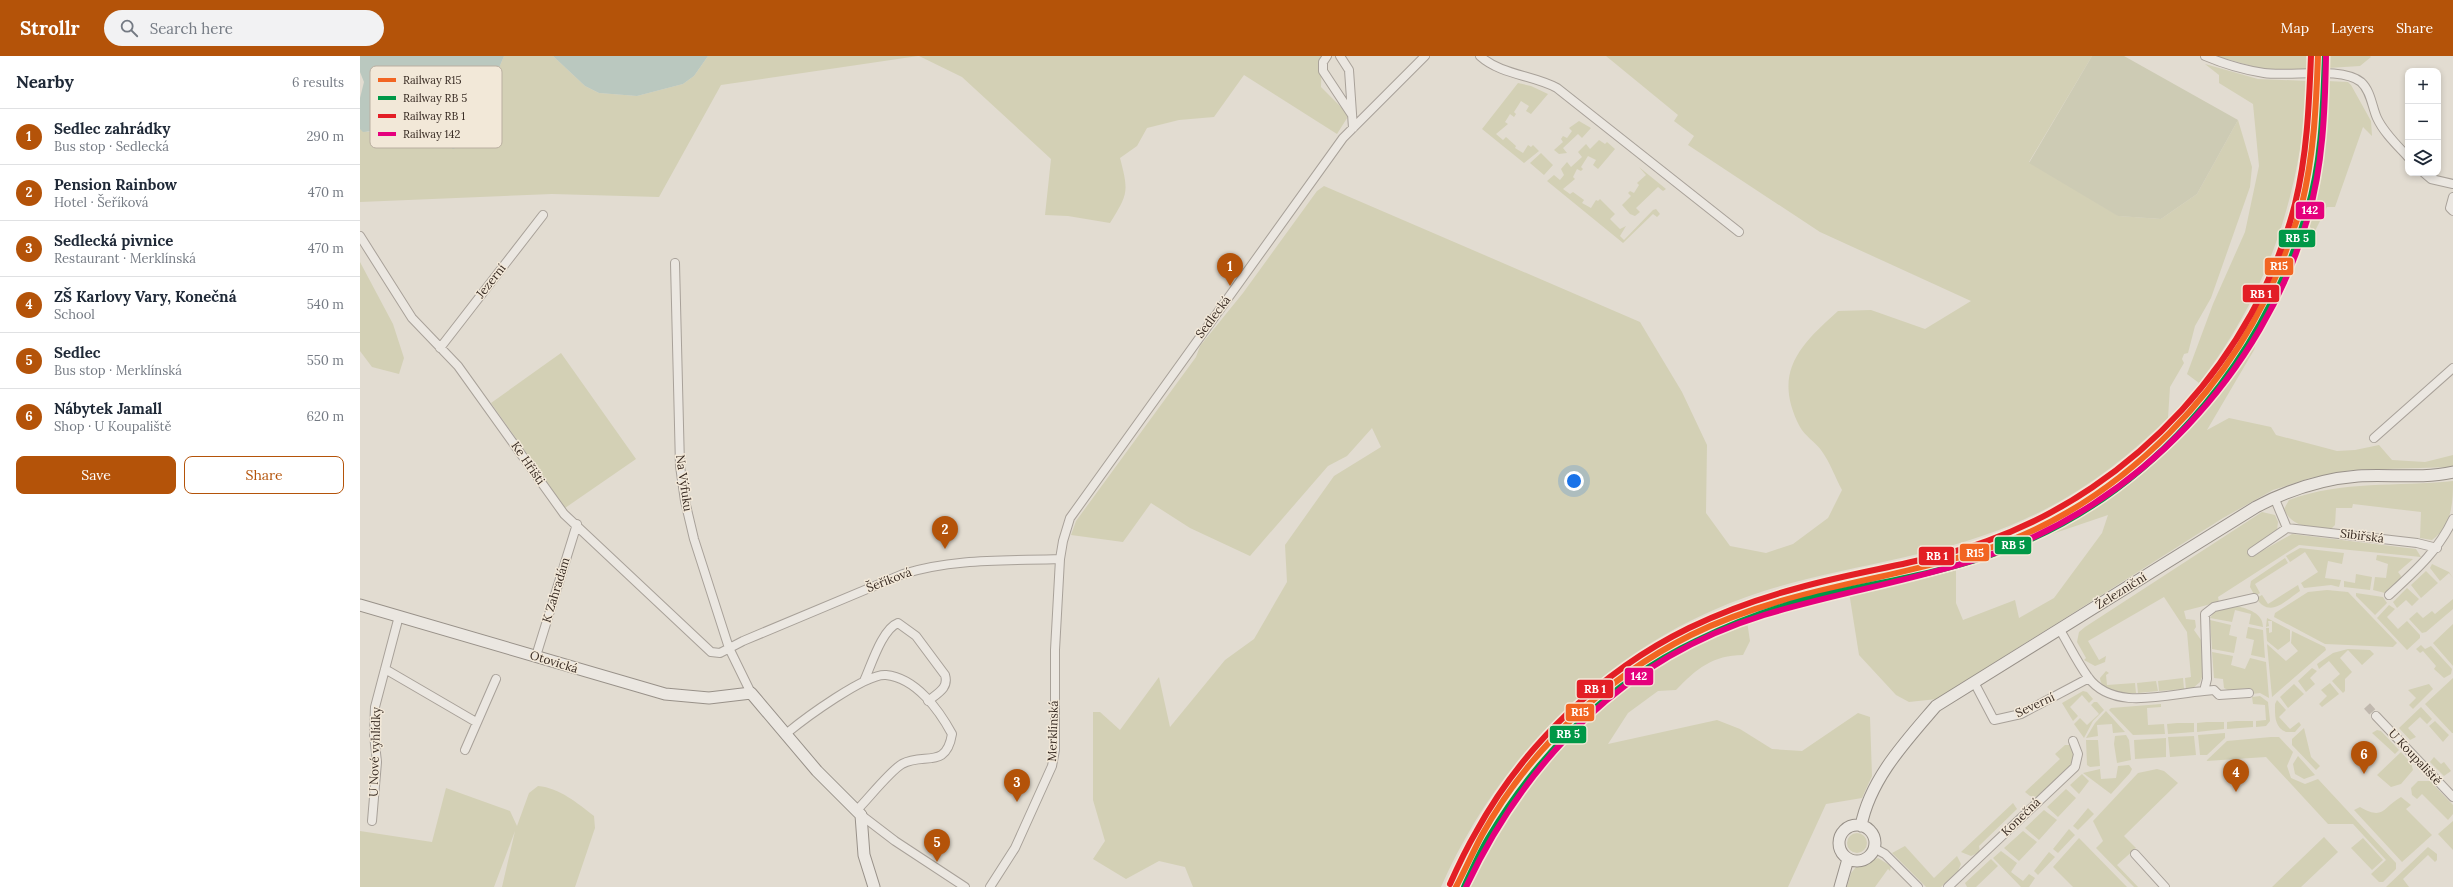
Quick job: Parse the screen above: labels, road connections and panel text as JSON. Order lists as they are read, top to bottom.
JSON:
{
  "streets": {
    "street": [
      "Jezerní",
      "Sedlecká",
      "Ke Hřišti",
      "Na Výfuku",
      "Sibiřská",
      "Šeříková",
      "K Zahradám",
      "Železniční",
      "Otovická",
      "Severní",
      "Merklínská",
      "U Nové vyhlídky",
      "U Koupaliště",
      "Konečná"
    ]
  },
  "crossings": [
    ["Jezerní", "Ke Hřišti"],
    ["Sedlecká", "Šeříková"],
    ["Sedlecká", "Merklínská"],
    ["Ke Hřišti", "Na Výfuku"],
    ["Ke Hřišti", "Šeříková"],
    ["Ke Hřišti", "K Zahradám"],
    ["Na Výfuku", "Šeříková"],
    ["Na Výfuku", "Otovická"],
    ["Šeříková", "Merklínská"],
    ["K Zahradám", "Otovická"],
    ["Železniční", "Severní"],
    ["Otovická", "U Nové vyhlídky"]
  ],
  "lines": ["rail line R15", "rail line 142"],
  "legend": [
    "Railway R15",
    "Railway RB 5",
    "Railway RB 1",
    "Railway 142"
  ],
  "page": {
    "header": "Strollr",
    "search": "Search here",
    "nav": ["Map", "Layers", "Share"],
    "heading": ["Nearby", "6 results"],
    "map_buttons": ["+", "−"],
    "list": [
      {
        "mark": "1",
        "name": "Sedlec zahrádky",
        "note": "Bus stop · Sedlecká",
        "value": "290 m"
      },
      {
        "mark": "2",
        "name": "Pension Rainbow",
        "note": "Hotel · Šeříková",
        "value": "470 m"
      },
      {
        "mark": "3",
        "name": "Sedlecká pivnice",
        "note": "Restaurant · Merklínská",
        "value": "470 m"
      },
      {
        "mark": "4",
        "name": "ZŠ Karlovy Vary, Konečná",
        "note": "School",
        "value": "540 m"
      },
      {
        "mark": "5",
        "name": "Sedlec",
        "note": "Bus stop · Merklínská",
        "value": "550 m"
      },
      {
        "mark": "6",
        "name": "Nábytek Jamall",
        "note": "Shop · U Koupaliště",
        "value": "620 m"
      }
    ],
    "pins": [
      "1",
      "2",
      "6",
      "4",
      "3",
      "5"
    ],
    "buttons": ["Save", "Share"]
  }
}
